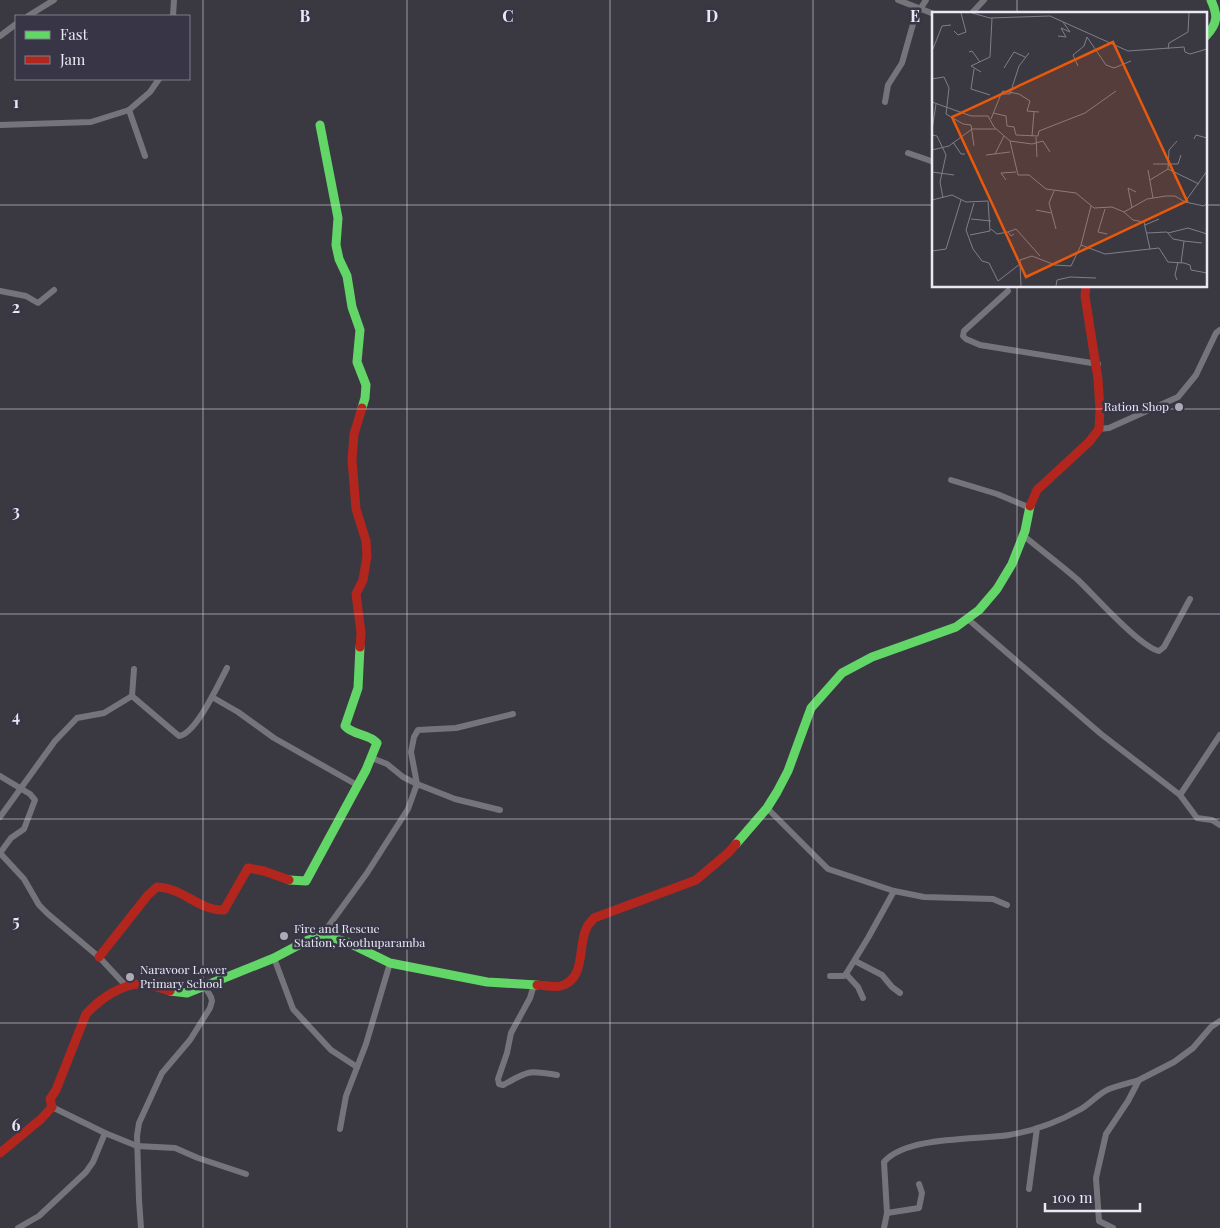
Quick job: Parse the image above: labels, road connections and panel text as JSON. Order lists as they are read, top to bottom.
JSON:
{
  "places": ["Ration Shop", "Fire and Rescue Station, Koothuparamba", "Naravoor Lower Primary School"],
  "legend": ["Fast", "Jam"],
  "scale_bar": "100 m",
  "grid": {
    "columns": [
      "B",
      "C",
      "D",
      "E"
    ],
    "rows": [
      "1",
      "2",
      "3",
      "4",
      "5",
      "6"
    ]
  }
}
